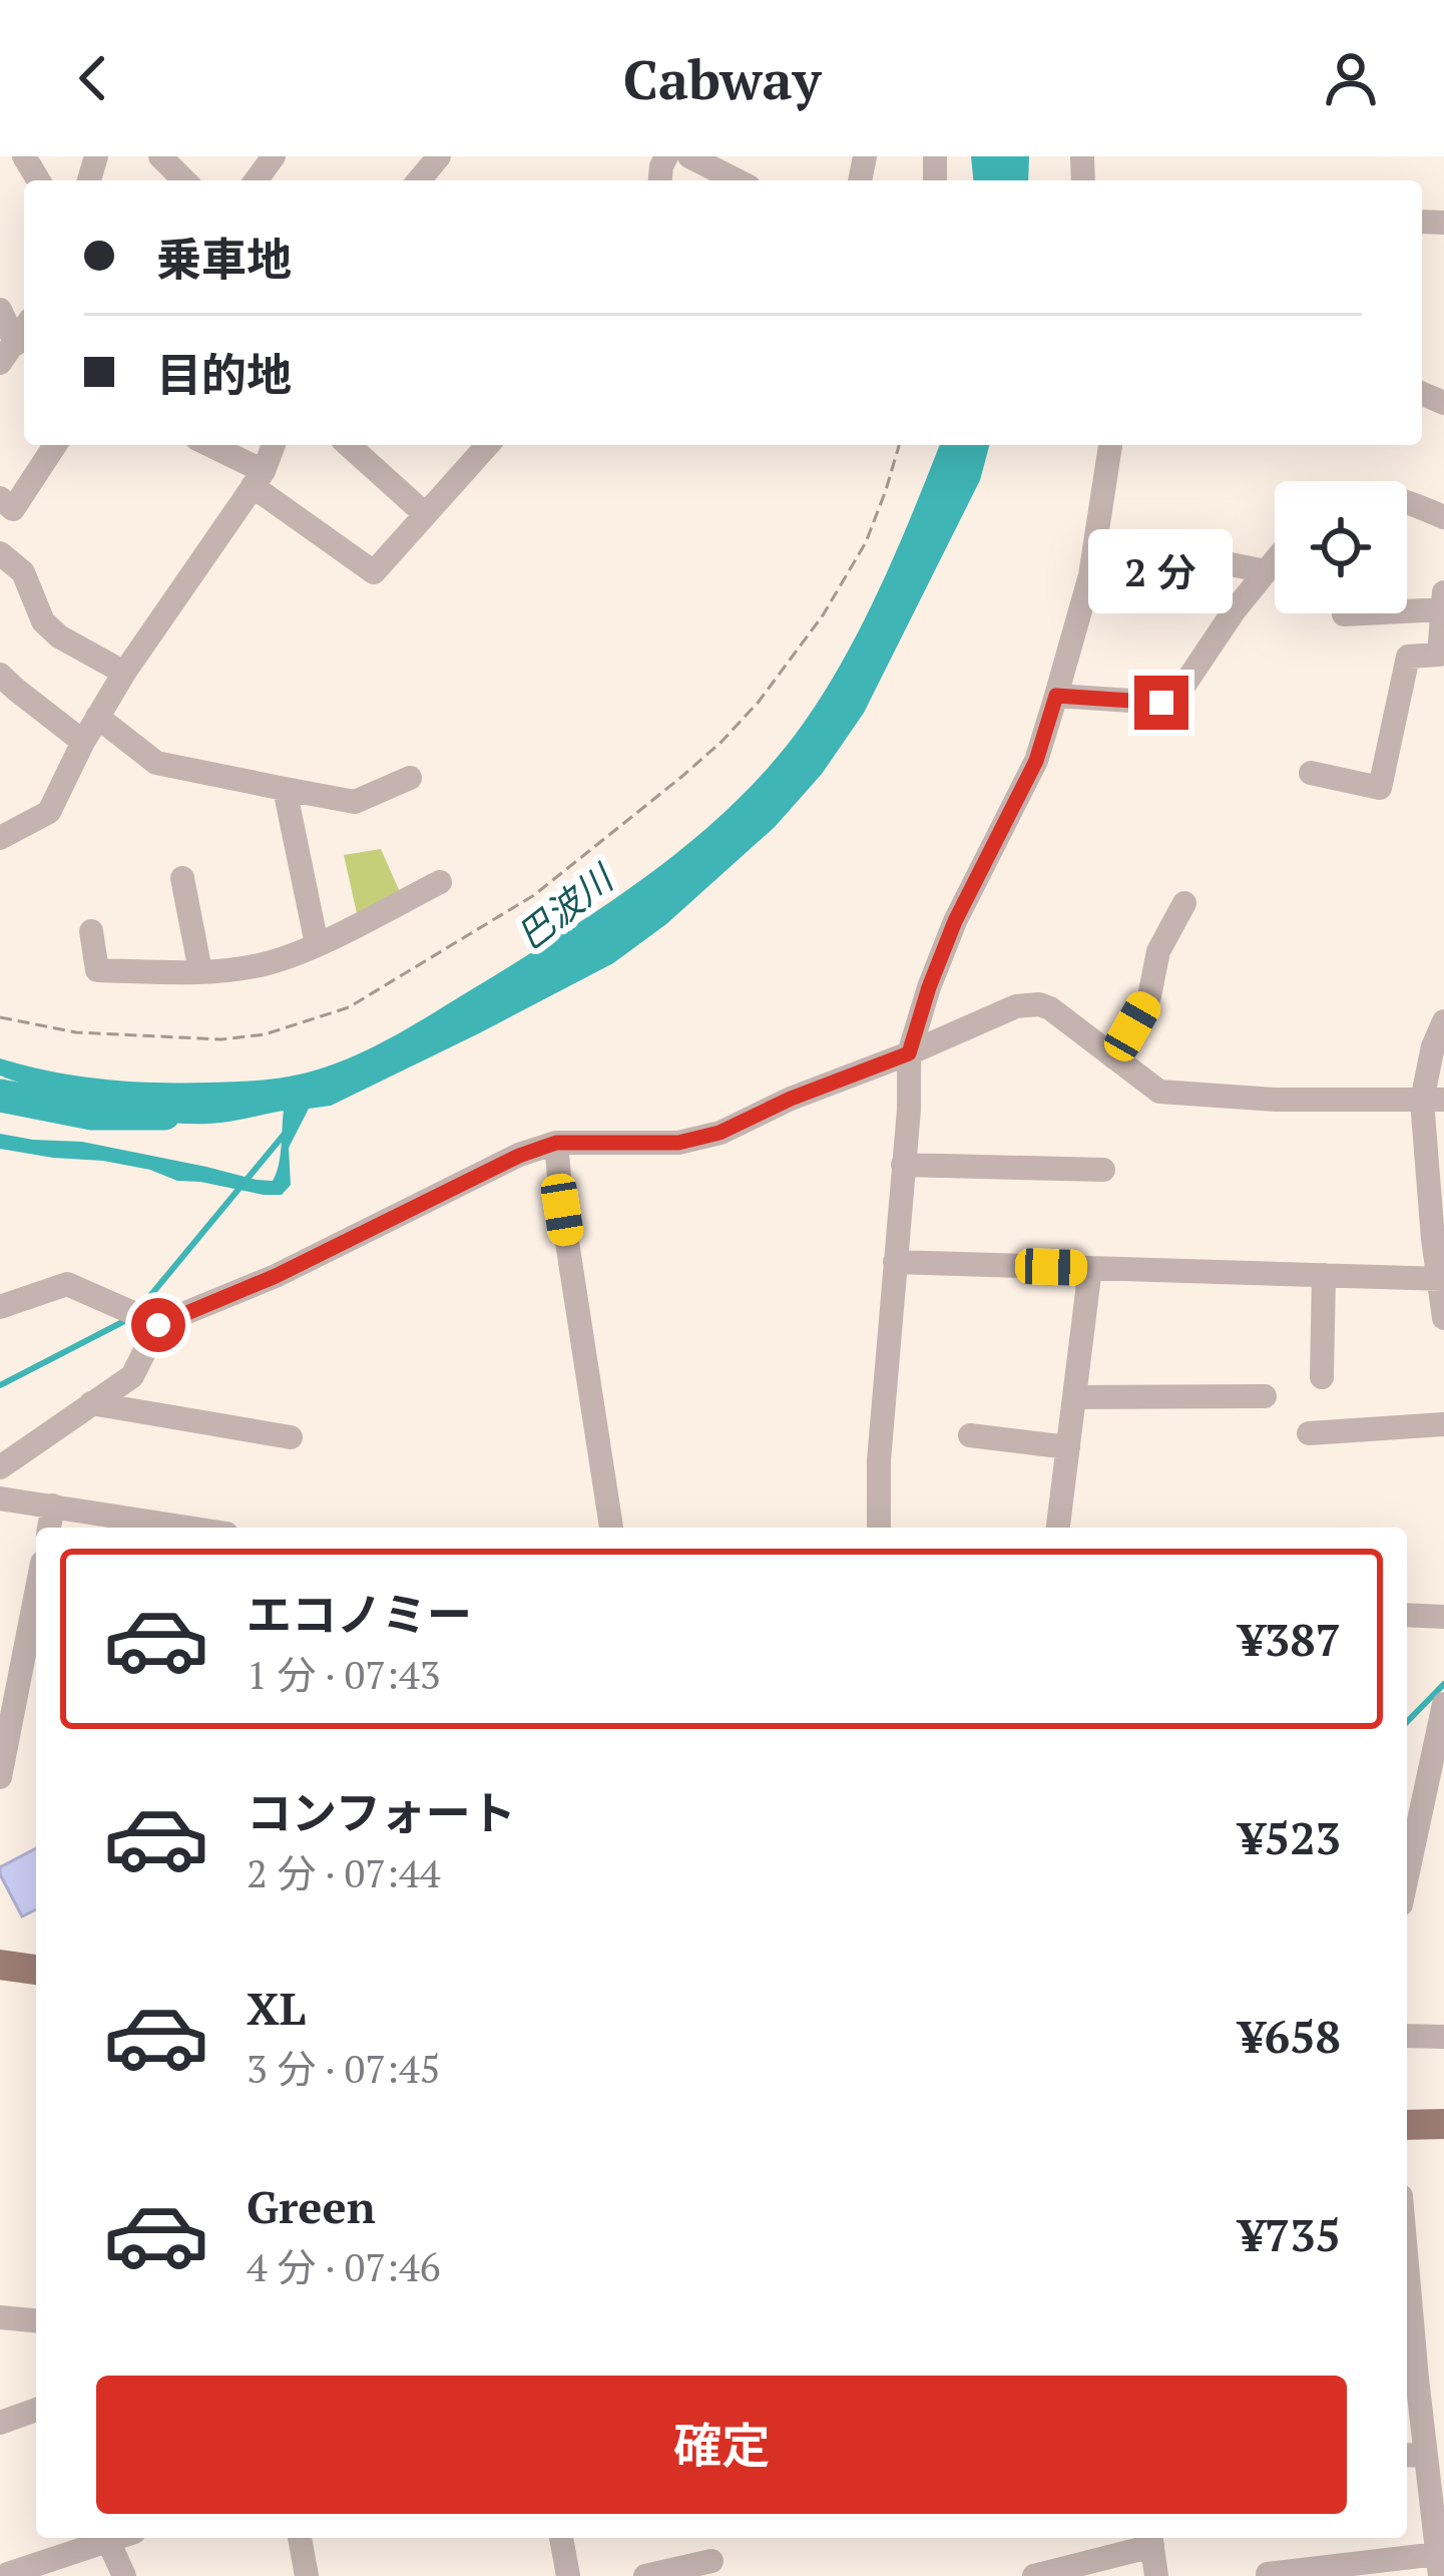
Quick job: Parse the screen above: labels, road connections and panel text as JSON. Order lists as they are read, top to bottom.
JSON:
{
  "water": ["巴波川"],
  "page": {
    "header": "Cabway",
    "banner": ["乗車地", "目的地"],
    "bubble": "2 分",
    "list": [
      {
        "name": "エコノミー",
        "note": "1 分 · 07:43",
        "value": "¥387"
      },
      {
        "name": "コンフォート",
        "note": "2 分 · 07:44",
        "value": "¥523"
      },
      {
        "name": "XL",
        "note": "3 分 · 07:45",
        "value": "¥658"
      },
      {
        "name": "Green",
        "note": "4 分 · 07:46",
        "value": "¥735"
      }
    ],
    "buttons": "確定"
  }
}
